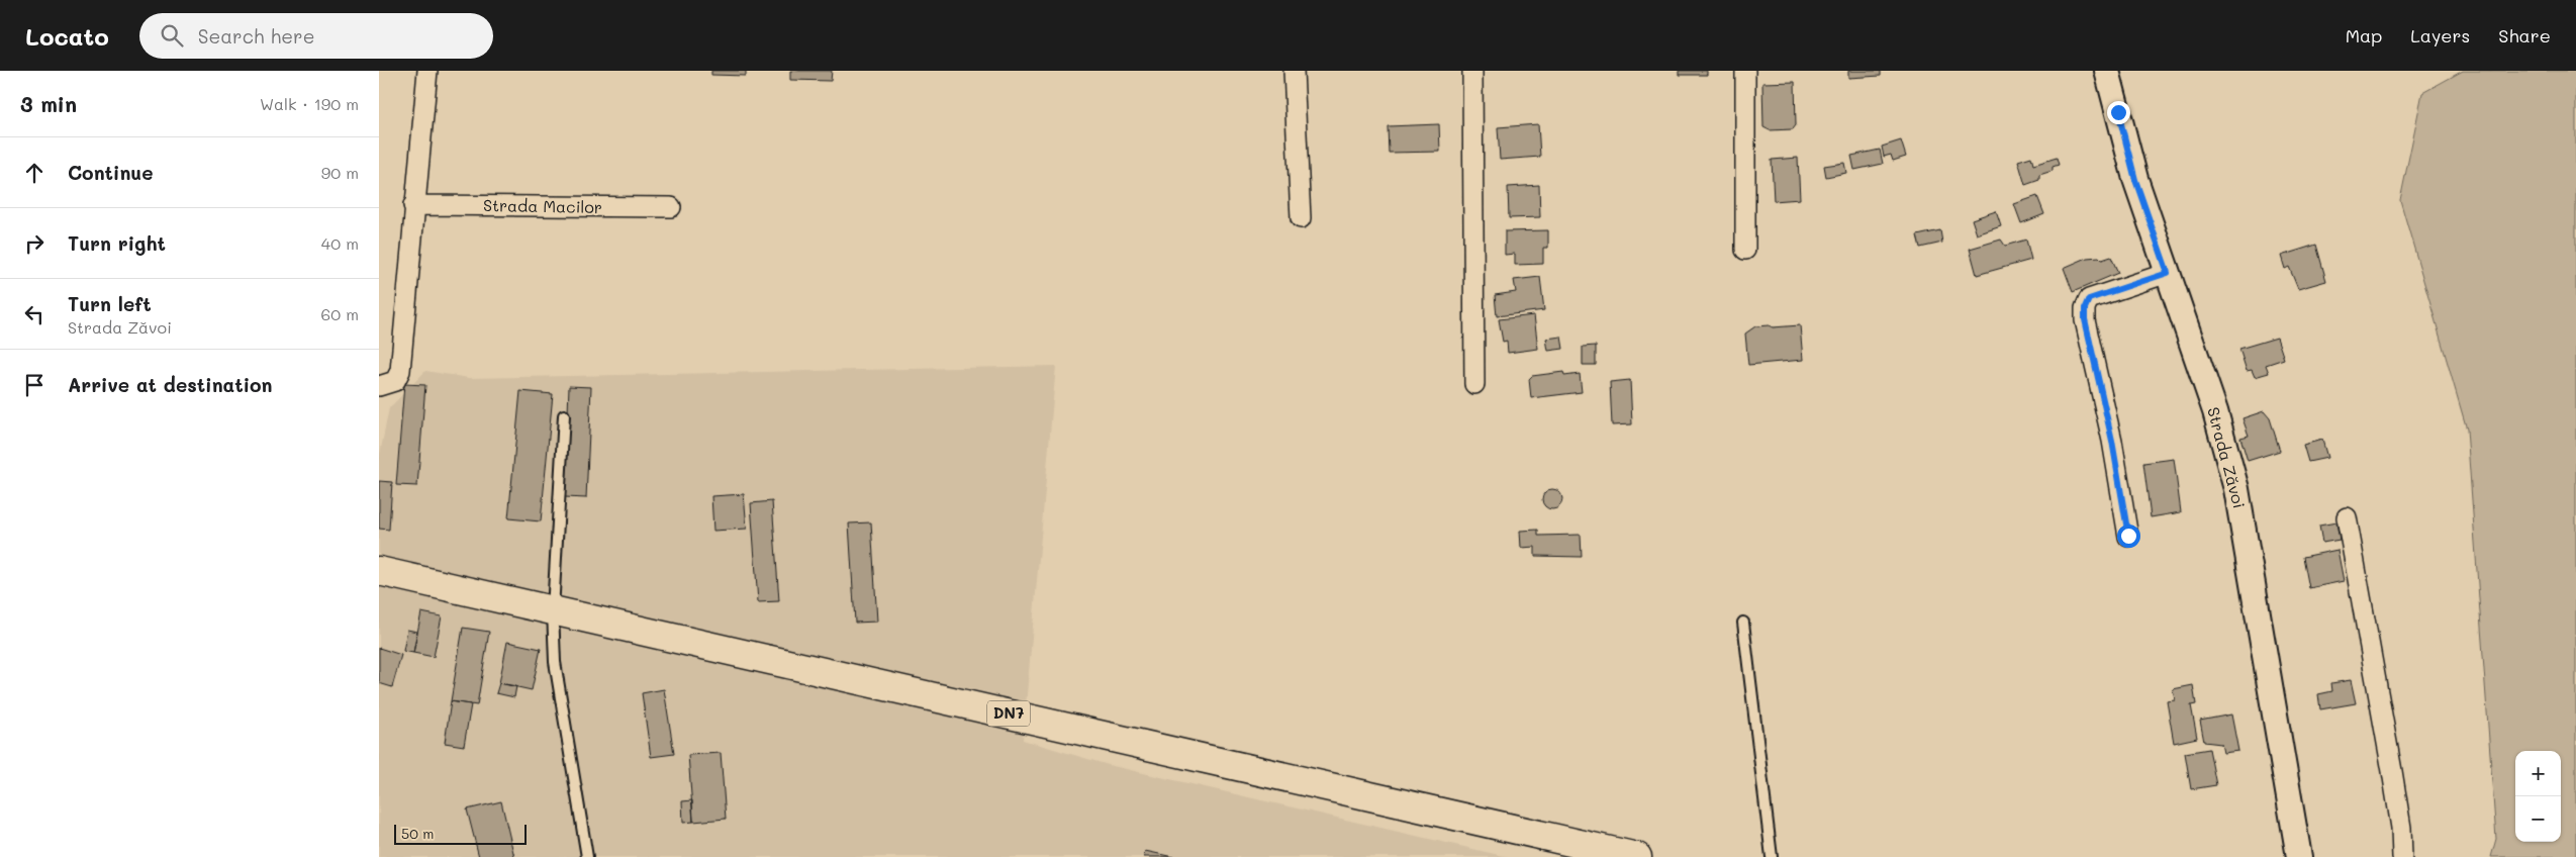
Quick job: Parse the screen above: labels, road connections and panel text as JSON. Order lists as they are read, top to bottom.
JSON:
{
  "streets": {
    "main road": ["DN7"],
    "street": ["Strada Macilor", "Strada Zăvoi"]
  },
  "scale_bar": "50 m",
  "page": {
    "header": "Locato",
    "search": "Search here",
    "nav": ["Map", "Layers", "Share"],
    "heading": ["3 min", "Walk · 190 m"],
    "list": [
      ["Continue", "90 m"],
      ["Turn right", "40 m"],
      ["Turn left", "Strada Zăvoi", "60 m"],
      "Arrive at destination"
    ],
    "map_buttons": ["+", "−"],
    "scale": "50 m"
  }
}
